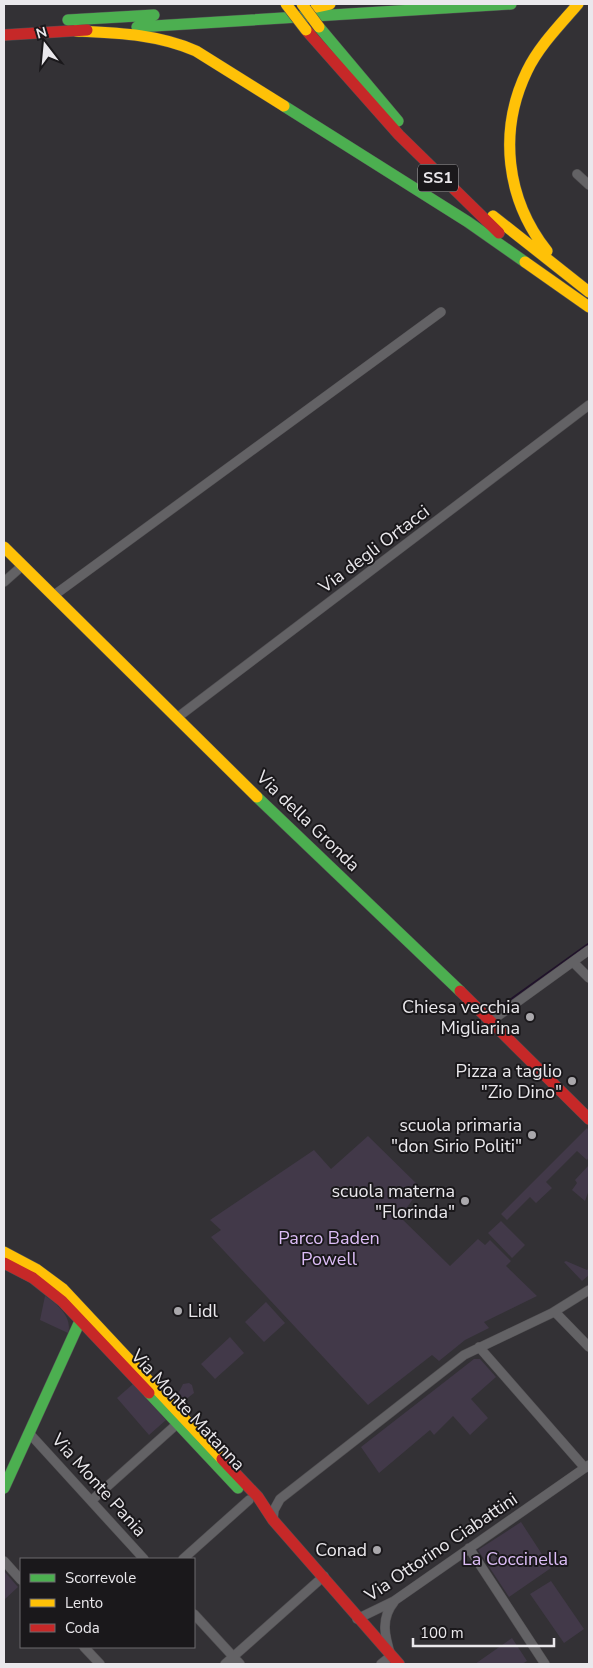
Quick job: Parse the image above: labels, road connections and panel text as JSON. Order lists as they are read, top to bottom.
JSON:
{
  "streets": {
    "main road": ["SS1", "Via della Gronda", "Via Monte Matanna"],
    "street": ["Via degli Ortacci", "Via Monte Pania", "Via Ottorino Ciabattini"]
  },
  "crossings": [
    ["Via degli Ortacci", "Via della Gronda"],
    ["Via Monte Matanna", "Via Ottorino Ciabattini"]
  ],
  "parks": ["Parco Baden Powell", "La Coccinella"],
  "places": [
    "Chiesa vecchia Migliarina",
    "Pizza a taglio \"Zio Dino\"",
    "scuola primaria \"don Sirio Politi\"",
    "scuola materna \"Florinda\"",
    "Lidl",
    "Conad"
  ],
  "legend": ["Scorrevole", "Lento", "Coda"],
  "scale_bar": "100 m",
  "north": "top"
}
